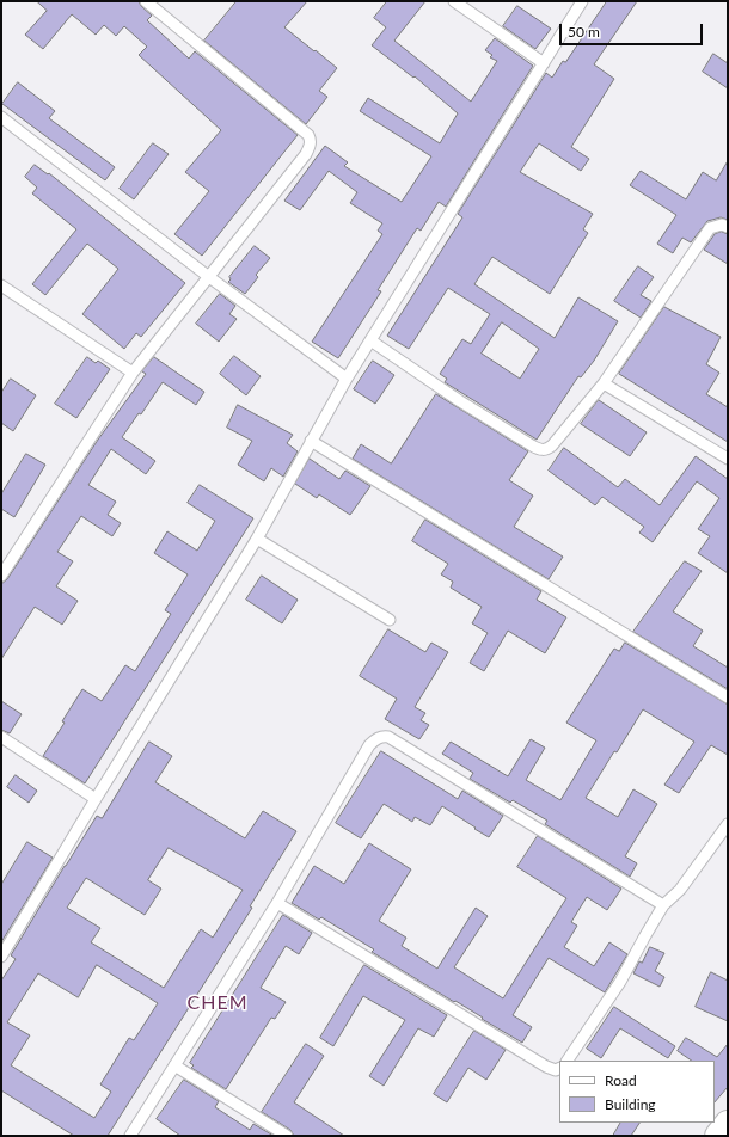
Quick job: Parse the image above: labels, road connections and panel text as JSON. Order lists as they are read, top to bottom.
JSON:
{
  "districts": ["CHEM"],
  "legend": ["Road", "Building"],
  "scale_bar": "50 m"
}
